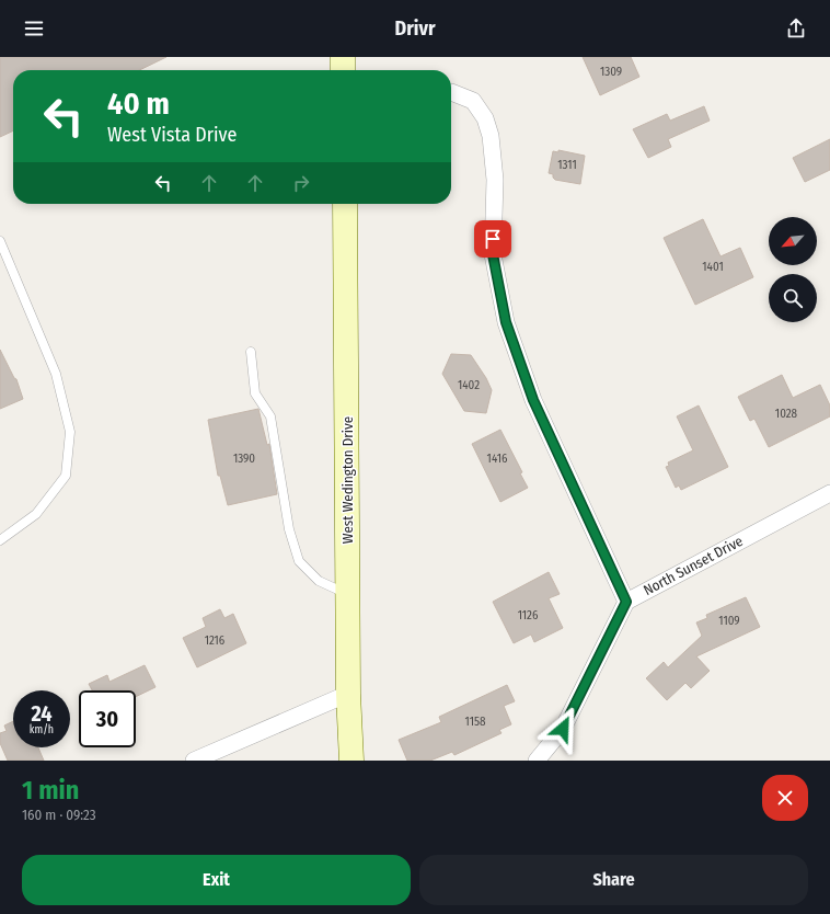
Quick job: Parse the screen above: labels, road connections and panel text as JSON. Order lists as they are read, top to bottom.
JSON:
{
  "streets": {
    "main road": ["West Wedington Drive"],
    "street": ["North Sunset Drive"]
  },
  "house_numbers": [
    "1309",
    "1311",
    "1401",
    "1402",
    "1028",
    "1390",
    "1416",
    "1126",
    "1109",
    "1216",
    "1158"
  ],
  "north": "bottom left",
  "page": {
    "header": "Drivr",
    "turn": ["40 m", "West Vista Drive"],
    "speed": "24 km/h",
    "limit": "30",
    "heading": ["1 min", "160 m · 09:23"],
    "buttons": ["Exit", "Share"]
  }
}
